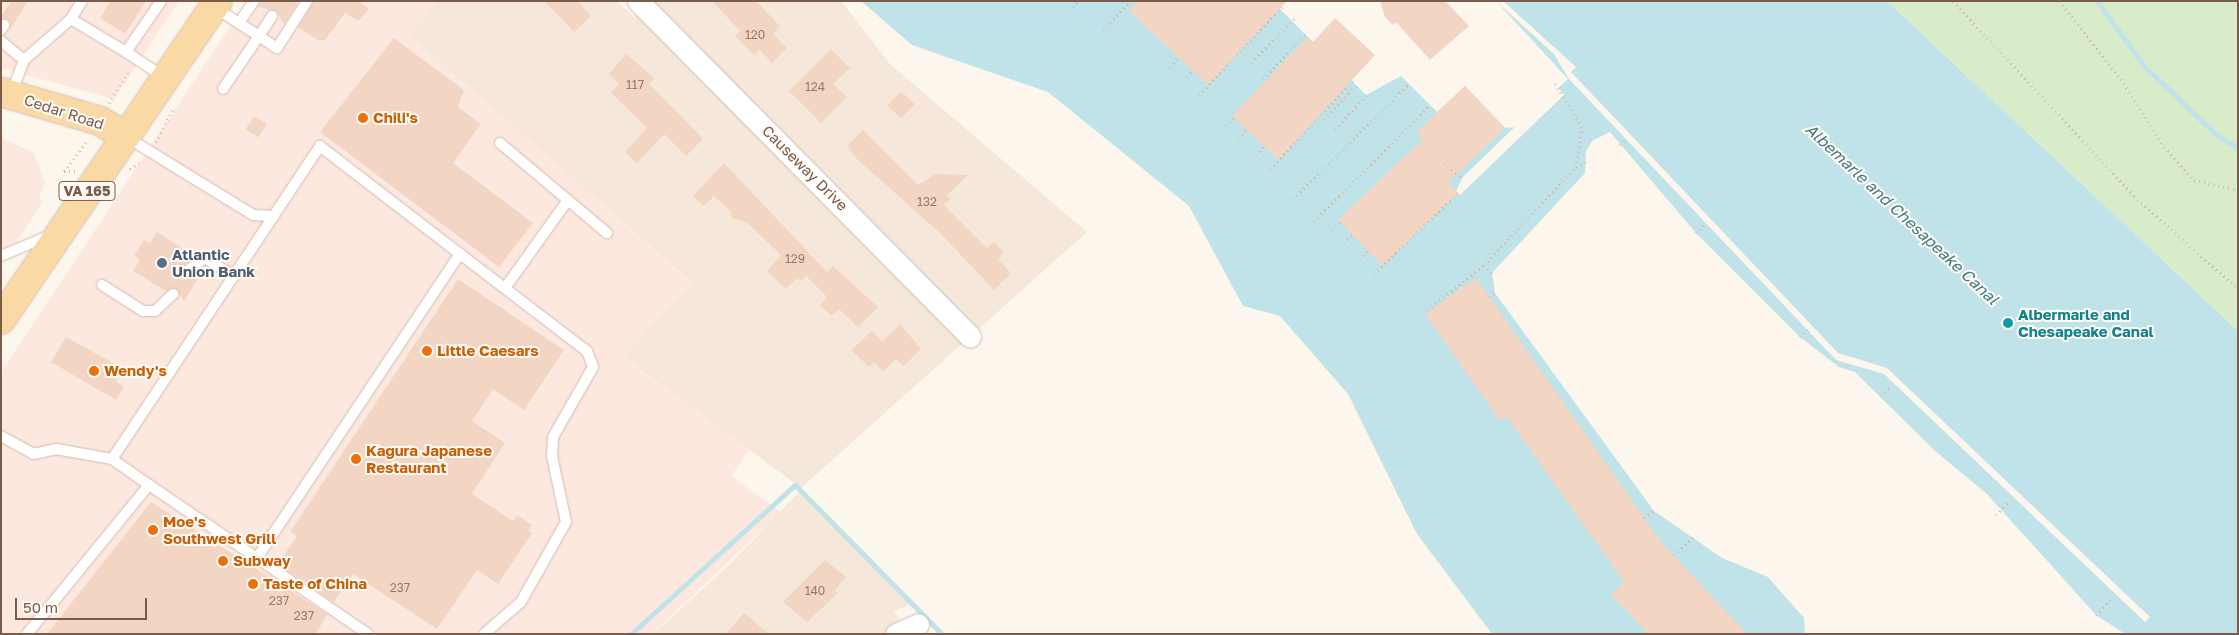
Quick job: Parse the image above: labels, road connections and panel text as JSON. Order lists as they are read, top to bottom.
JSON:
{
  "streets": {
    "main road": ["Cedar Road", "VA 165"],
    "street": ["Causeway Drive"]
  },
  "crossings": [
    ["Cedar Road", "VA 165"]
  ],
  "water": ["Albemarle and Chesapeake Canal"],
  "places": [
    "Chili's",
    "Atlantic Union Bank",
    "Albermarle and Chesapeake Canal",
    "Little Caesars",
    "Wendy's",
    "Kagura Japanese Restaurant",
    "Moe's Southwest Grill",
    "Subway",
    "Taste of China"
  ],
  "house_numbers": [
    "120",
    "117",
    "124",
    "132",
    "129",
    "237",
    "140",
    "237",
    "237"
  ],
  "scale_bar": "50 m"
}
